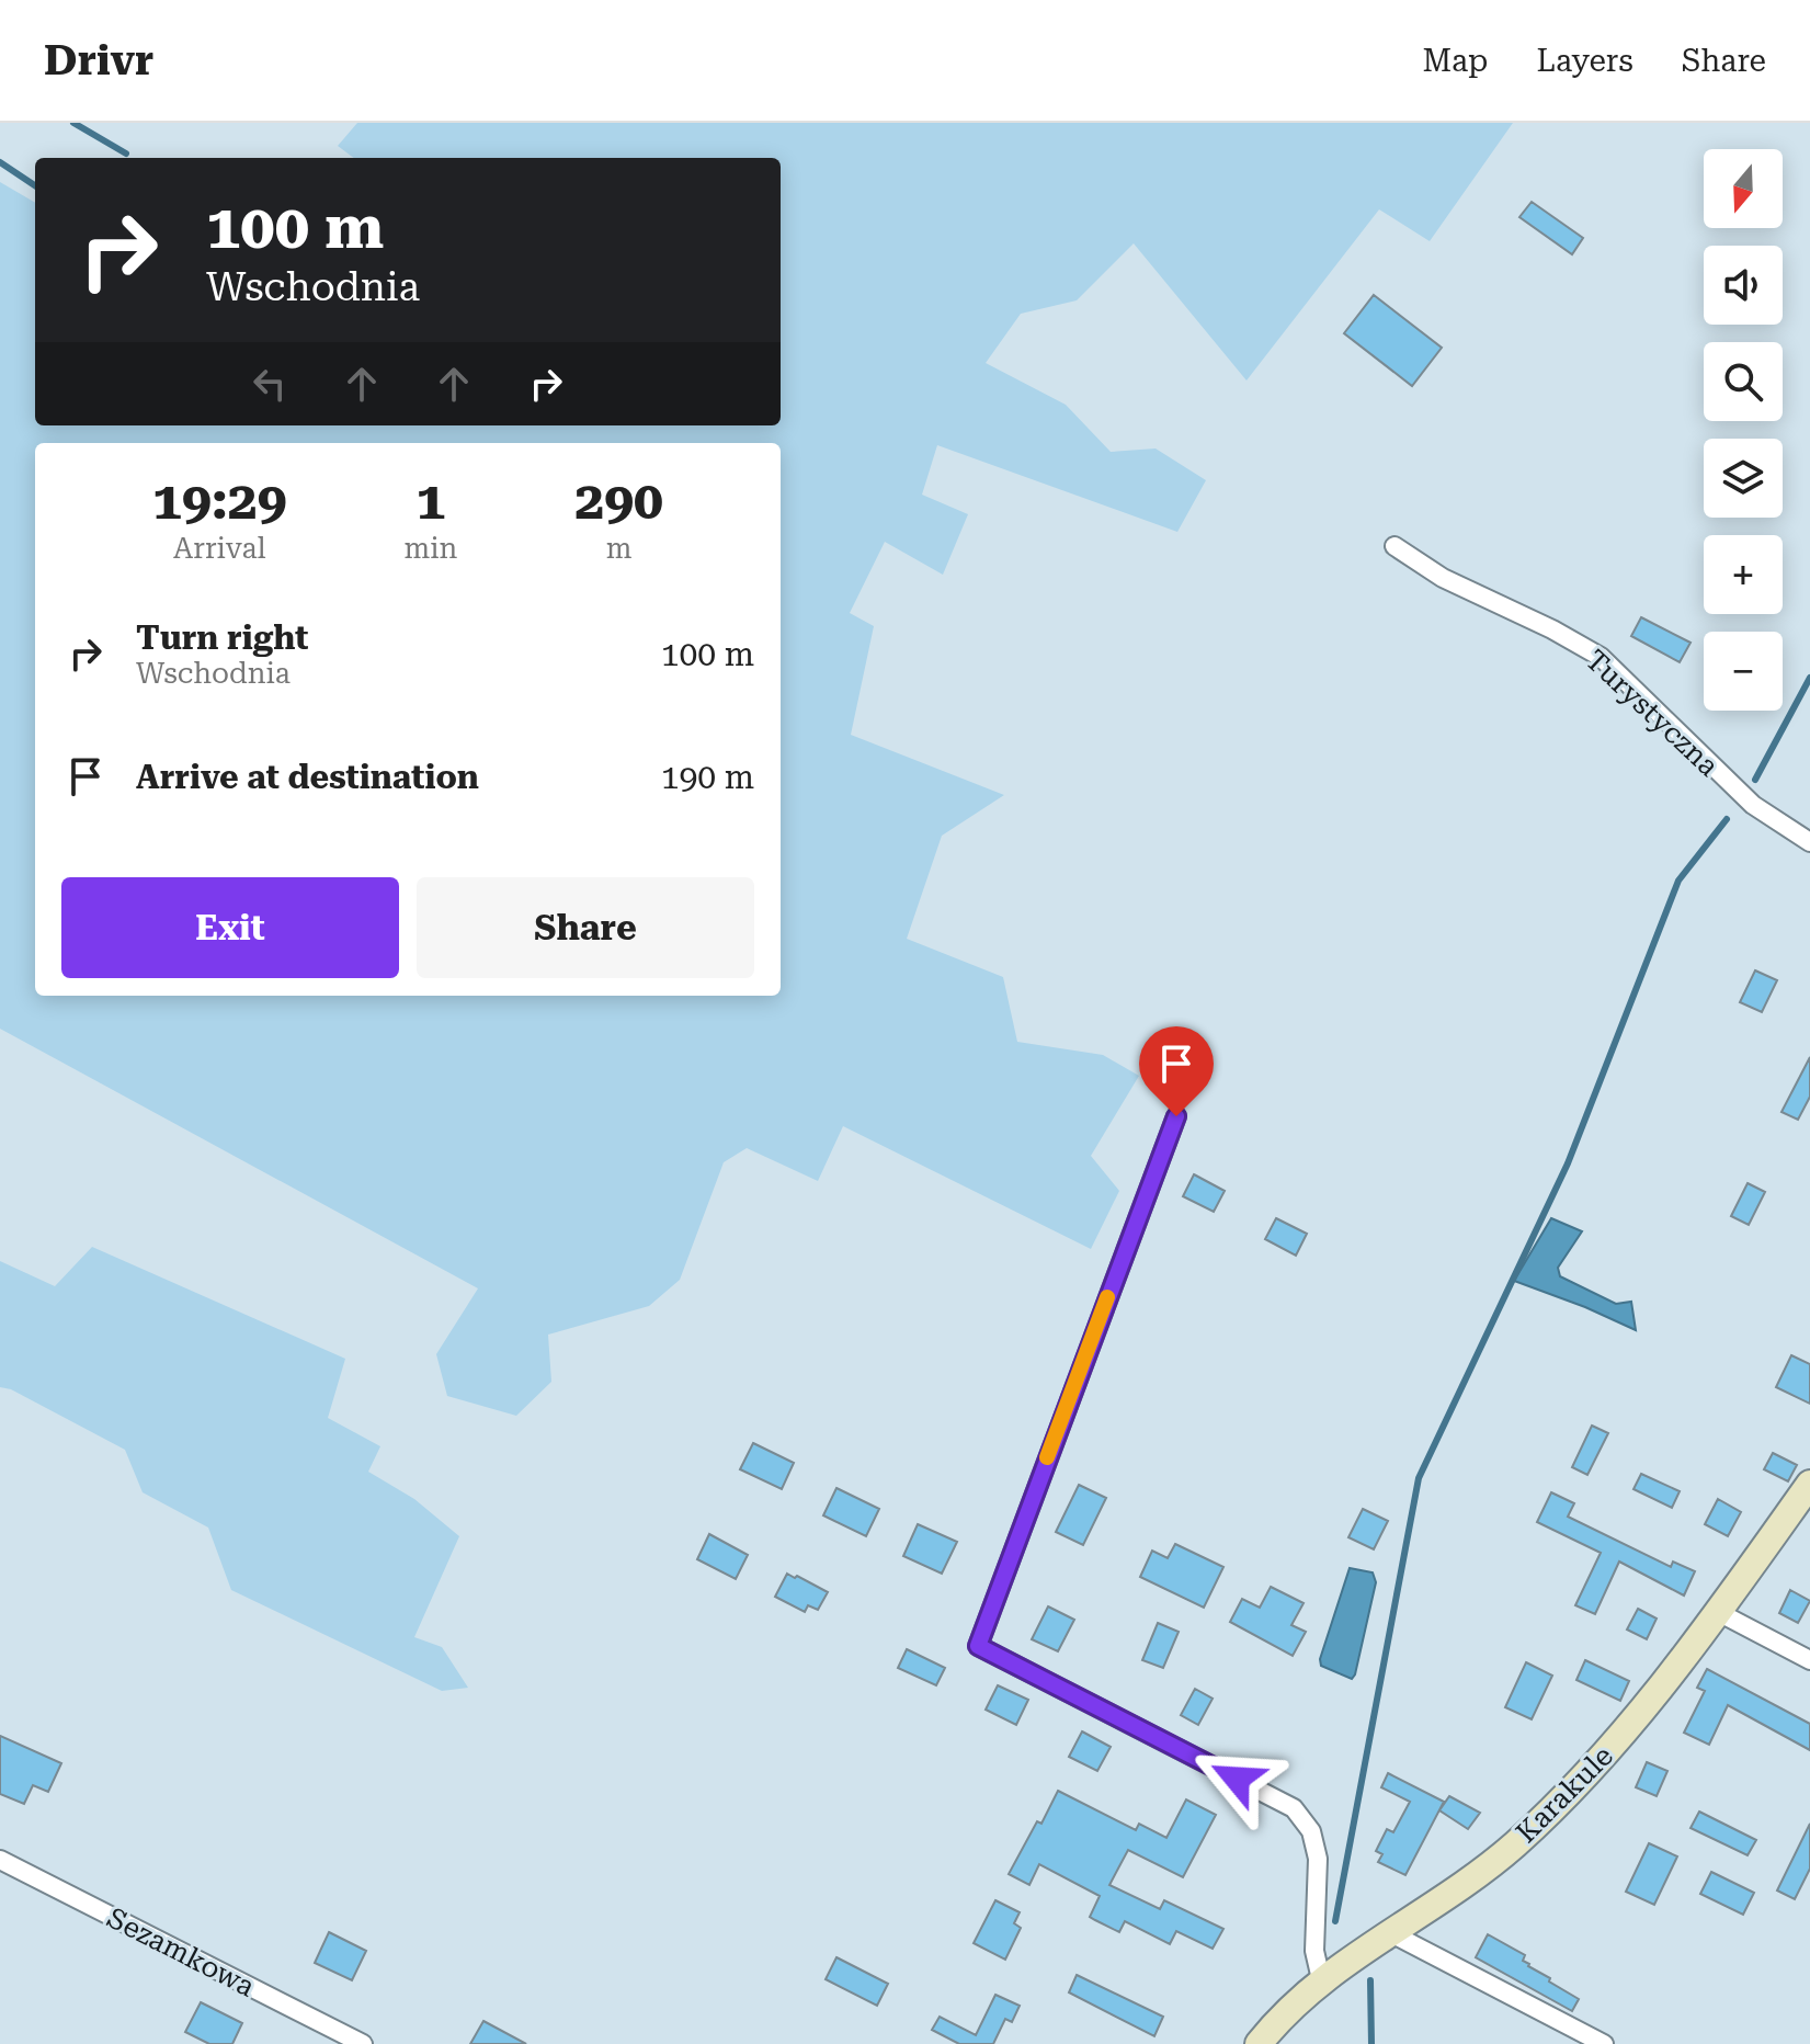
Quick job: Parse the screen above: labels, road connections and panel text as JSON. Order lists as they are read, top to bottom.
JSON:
{
  "streets": {
    "street": ["Turystyczna", "Karakule", "Sezamkowa"]
  },
  "north": "bottom",
  "page": {
    "header": "Drivr",
    "nav": ["Map", "Layers", "Share"],
    "map_buttons": ["+", "−"],
    "turn": ["100 m", "Wschodnia"],
    "eta": [
      "19:29",
      "Arrival",
      "1",
      "min",
      "290",
      "m"
    ],
    "list": [
      {
        "name": "Turn right",
        "note": "Wschodnia",
        "value": "100 m"
      },
      {
        "name": "Arrive at destination",
        "value": "190 m"
      }
    ],
    "buttons": ["Exit", "Share"]
  }
}
